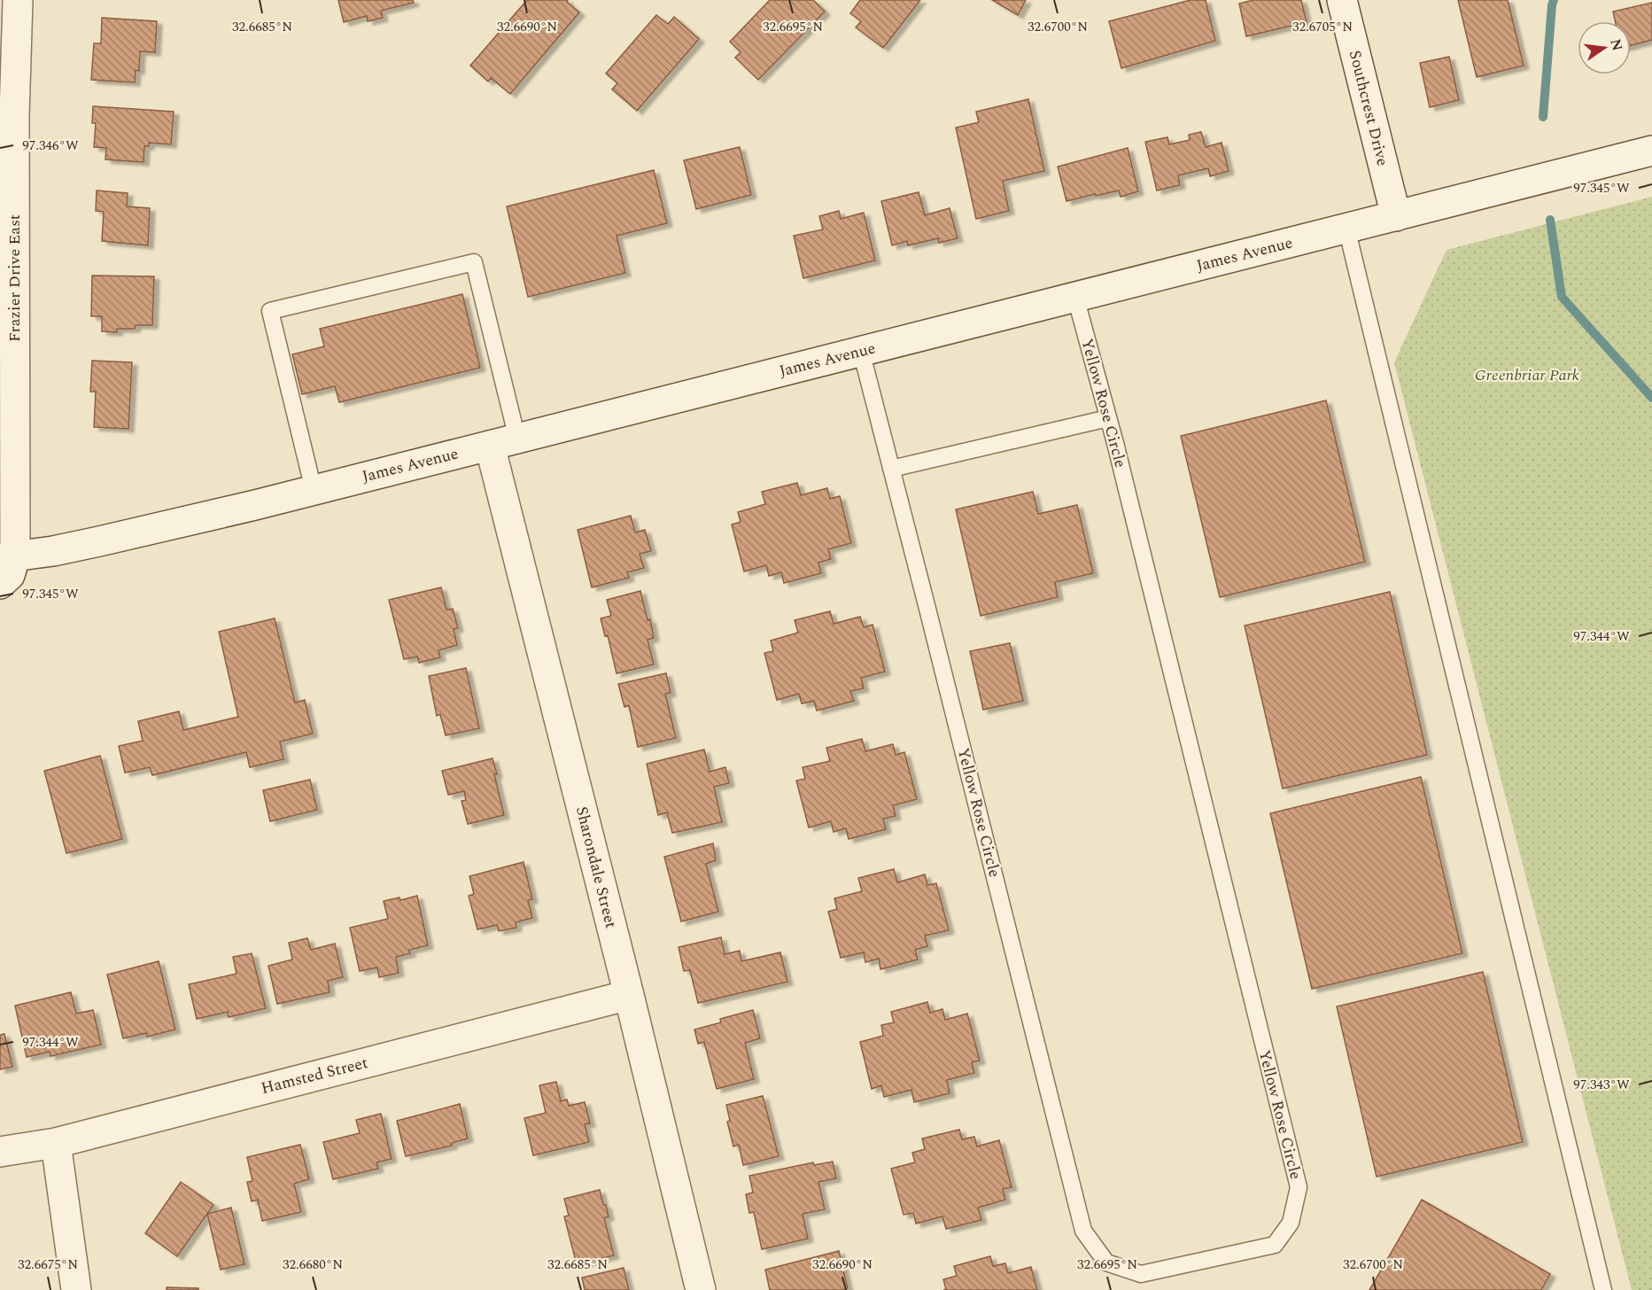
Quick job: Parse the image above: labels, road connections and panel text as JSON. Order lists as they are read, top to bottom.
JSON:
{
  "streets": {
    "street": [
      "Southcrest Drive",
      "James Avenue",
      "Frazier Drive East",
      "Sharondale Street",
      "Hamsted Street"
    ],
    "lane": ["Yellow Rose Circle"]
  },
  "crossings": [
    ["Southcrest Drive", "James Avenue"],
    ["James Avenue", "Frazier Drive East"],
    ["James Avenue", "Yellow Rose Circle"],
    ["James Avenue", "Sharondale Street"],
    ["Sharondale Street", "Hamsted Street"]
  ],
  "parks": ["Greenbriar Park"],
  "north": "right",
  "coordinates": [
    "32.6685°N",
    "32.6690°N",
    "32.6695°N",
    "32.6700°N",
    "32.6705°N",
    "97.346°W",
    "97.345°W",
    "97.344°W",
    "97.343°W",
    "32.6675°N",
    "32.6680°N"
  ]
}
